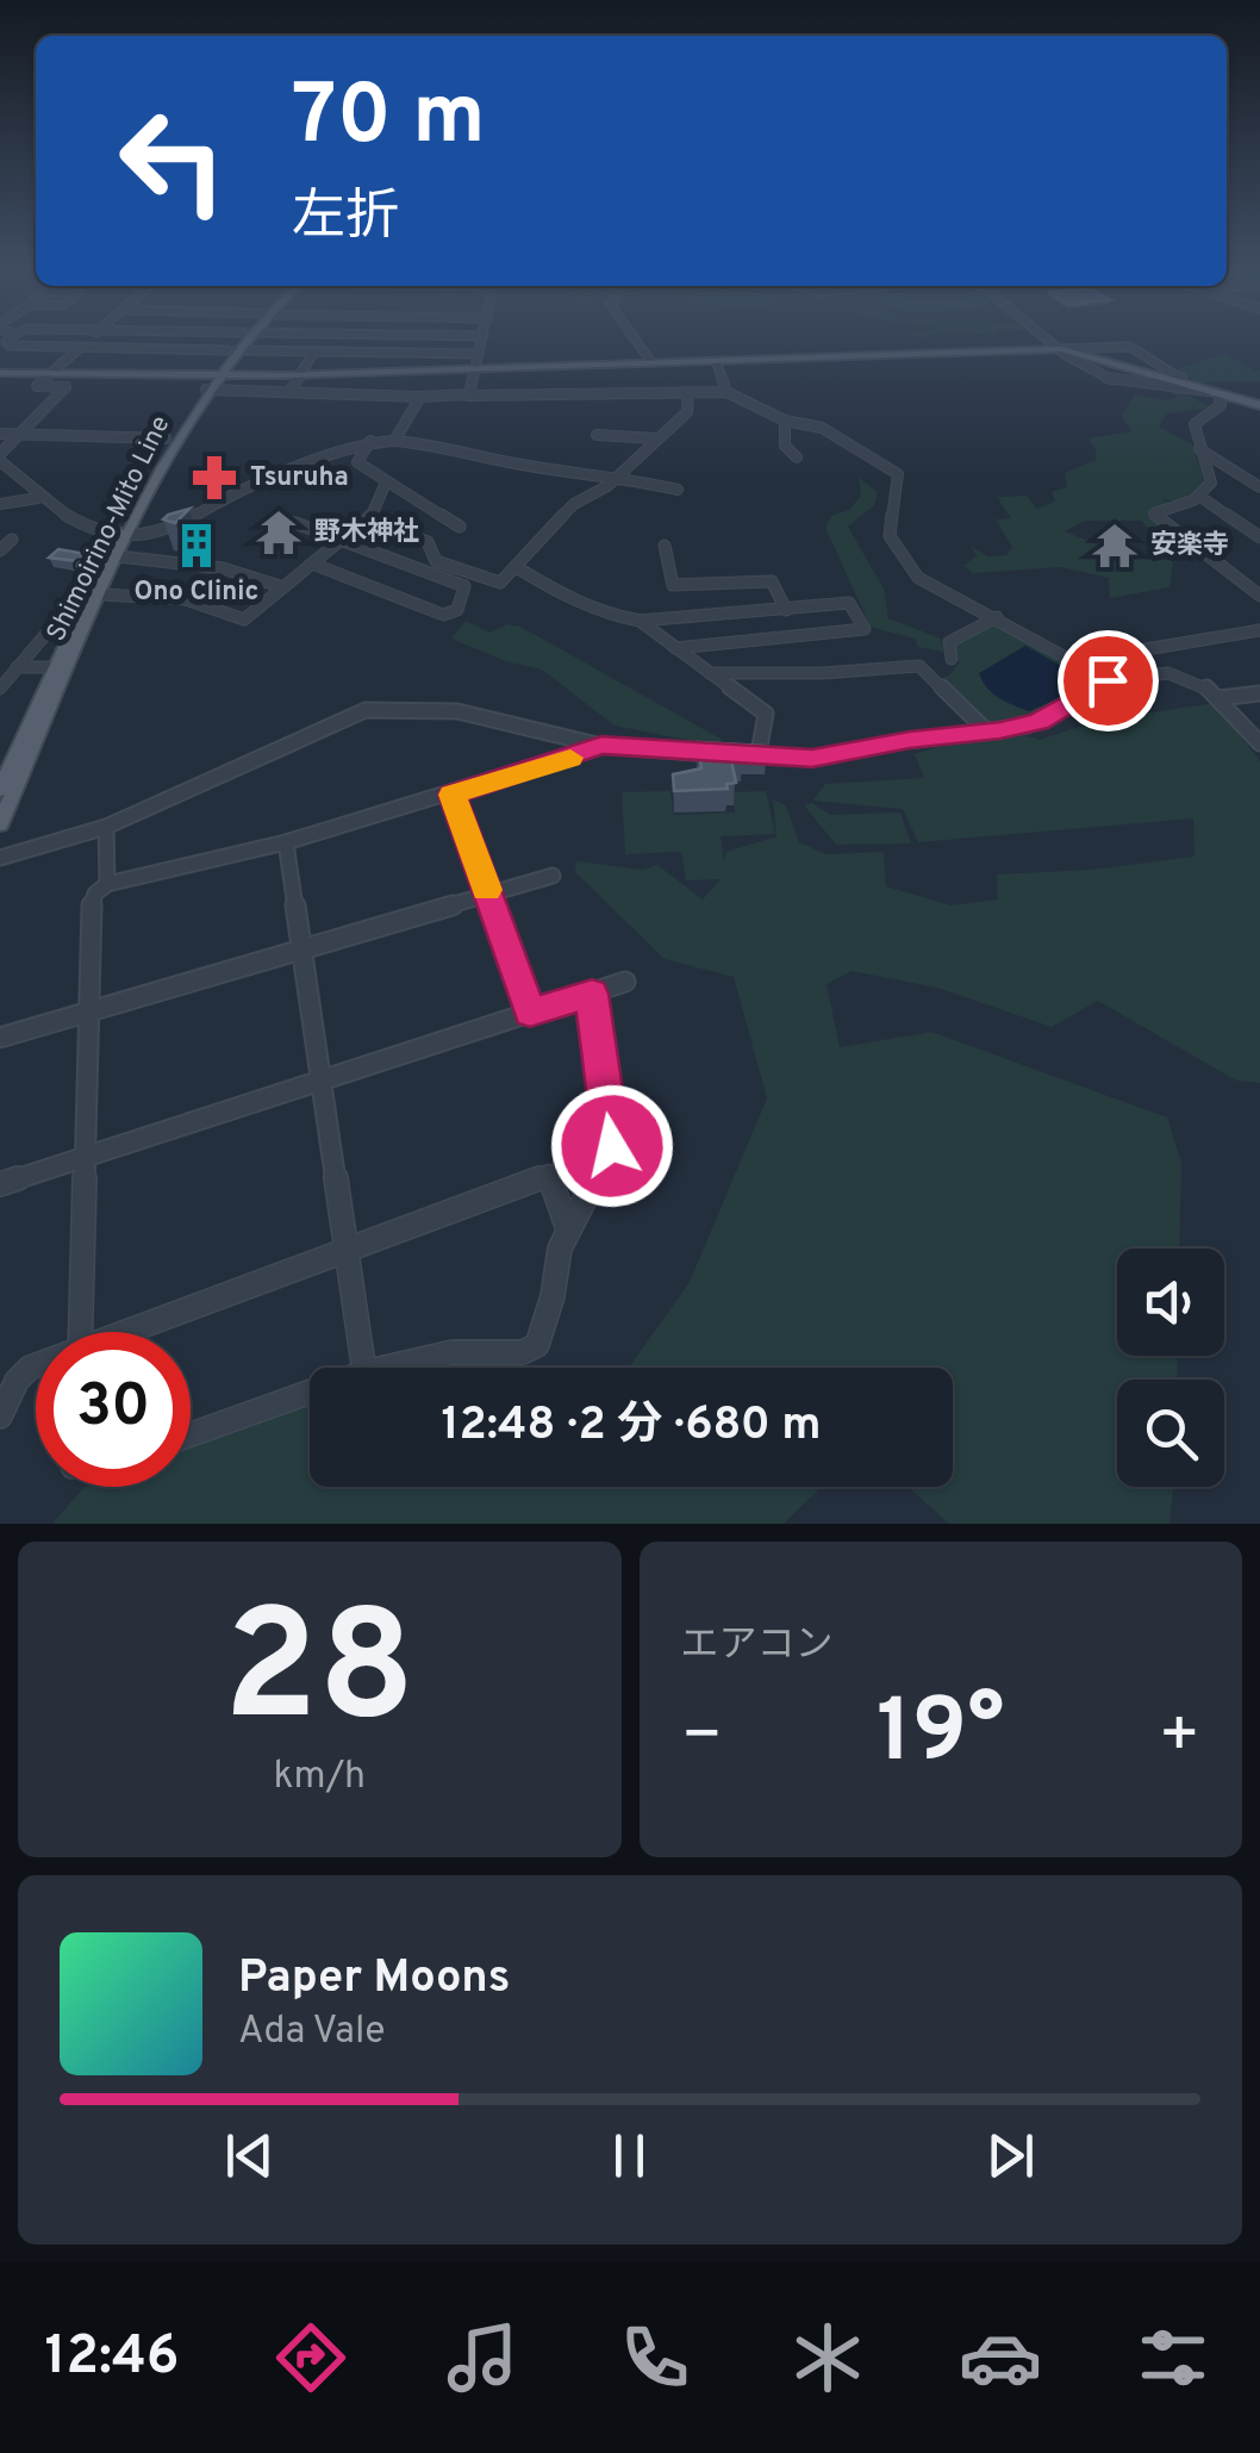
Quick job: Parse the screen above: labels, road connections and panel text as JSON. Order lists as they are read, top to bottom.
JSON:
{
  "streets": {
    "main road": ["Shimoirino-Mito Line"]
  },
  "places": {
    "pharmacy": ["Tsuruha"],
    "temple": ["野木神社", "安楽寺"],
    "building": ["Ono Clinic"]
  },
  "page": {
    "turn": ["70 m", "左折"],
    "limit": "30",
    "trip": "12:48 · 2 分 · 680 m",
    "tile": [
      ["28", "km/h"],
      "エアコン"
    ],
    "heat": ["−", "19°", "+"],
    "song": ["Paper Moons", "Ada Vale"],
    "tabs": "12:46"
  }
}
